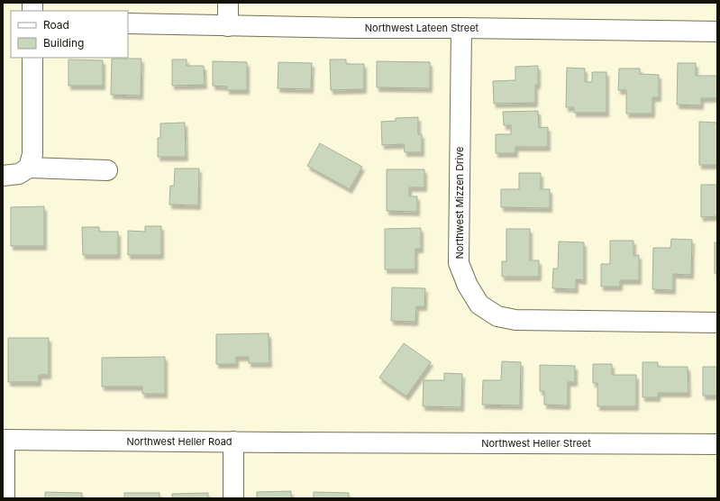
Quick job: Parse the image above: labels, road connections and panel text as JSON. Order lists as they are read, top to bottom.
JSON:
{
  "streets": {
    "street": [
      "Northwest Lateen Street",
      "Northwest Mizzen Drive",
      "Northwest Heller Road",
      "Northwest Heller Street"
    ]
  },
  "crossings": [
    ["Northwest Lateen Street", "Northwest Mizzen Drive"],
    ["Northwest Heller Road", "Northwest Heller Street"]
  ],
  "legend": ["Road", "Building"]
}
